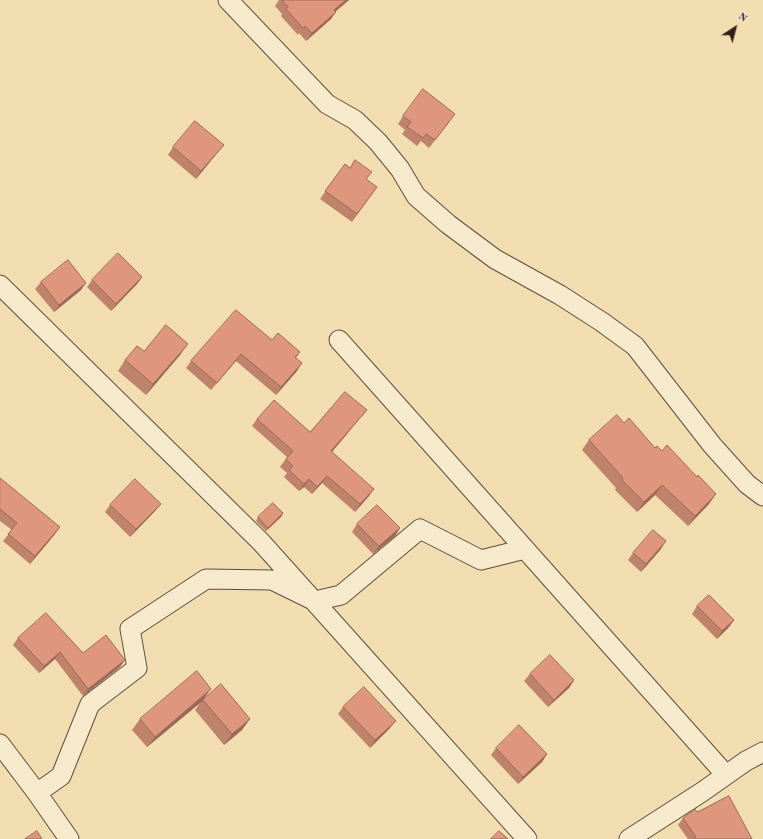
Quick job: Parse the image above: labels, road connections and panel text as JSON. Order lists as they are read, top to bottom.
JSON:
{
  "north": "top right"
}
